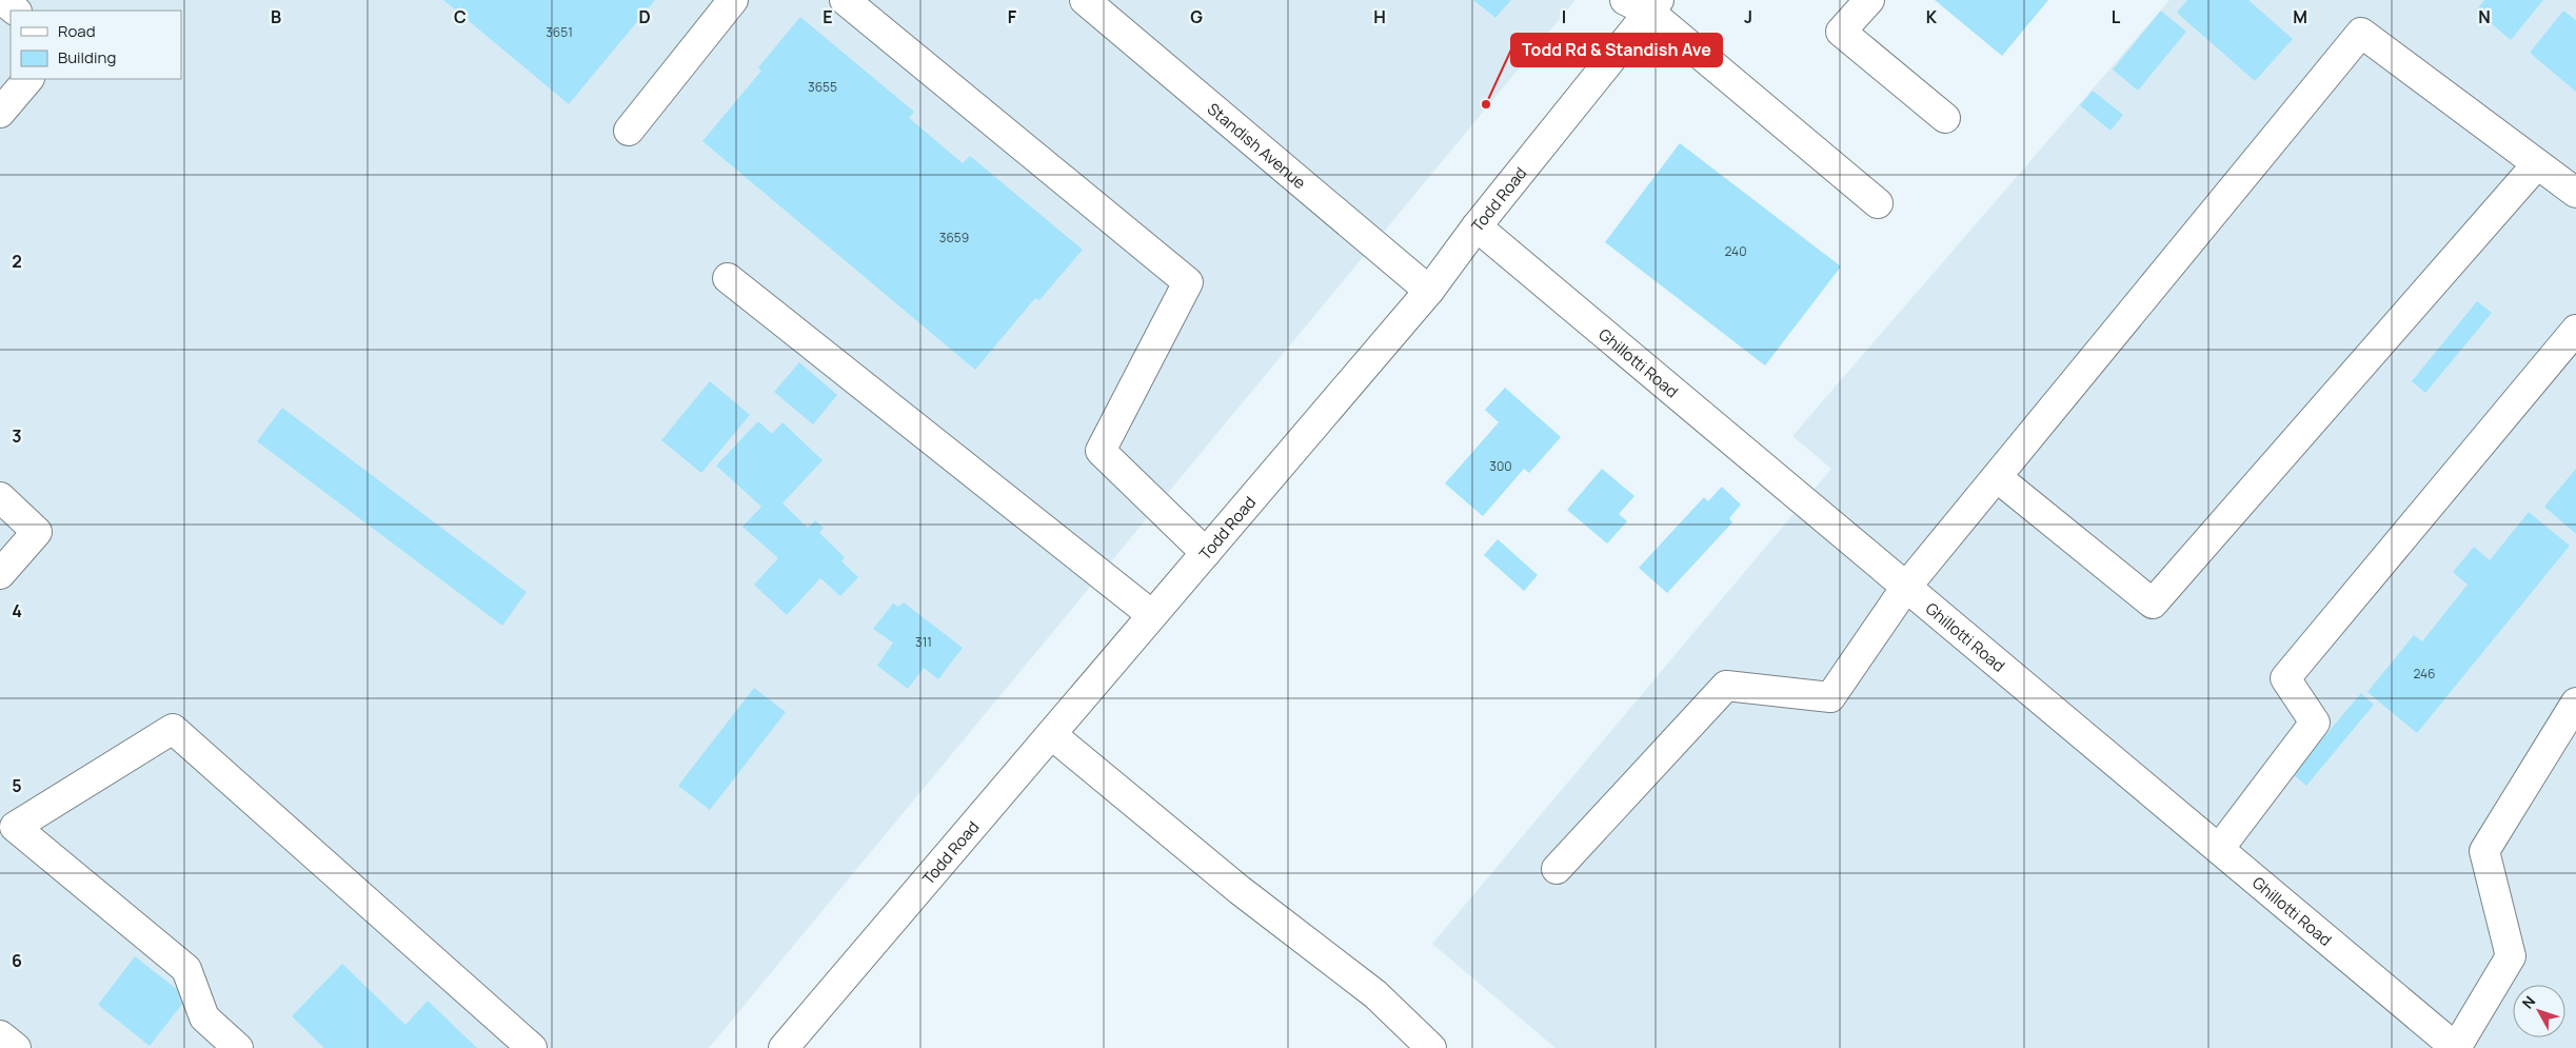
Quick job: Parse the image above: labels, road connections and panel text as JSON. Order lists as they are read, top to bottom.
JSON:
{
  "streets": {
    "street": ["Standish Avenue", "Todd Road", "Ghillotti Road"]
  },
  "crossings": [
    ["Standish Avenue", "Todd Road"],
    ["Todd Road", "Ghillotti Road"]
  ],
  "places": ["Todd Rd & Standish Ave"],
  "house_numbers": [
    "3651",
    "3655",
    "3659",
    "240",
    "300",
    "311",
    "246"
  ],
  "legend": ["Road", "Building"],
  "north": "top left",
  "grid": {
    "columns": [
      "B",
      "C",
      "D",
      "E",
      "F",
      "G",
      "H",
      "I",
      "J",
      "K",
      "L",
      "M",
      "N"
    ],
    "rows": [
      "2",
      "3",
      "4",
      "5",
      "6"
    ]
  }
}
